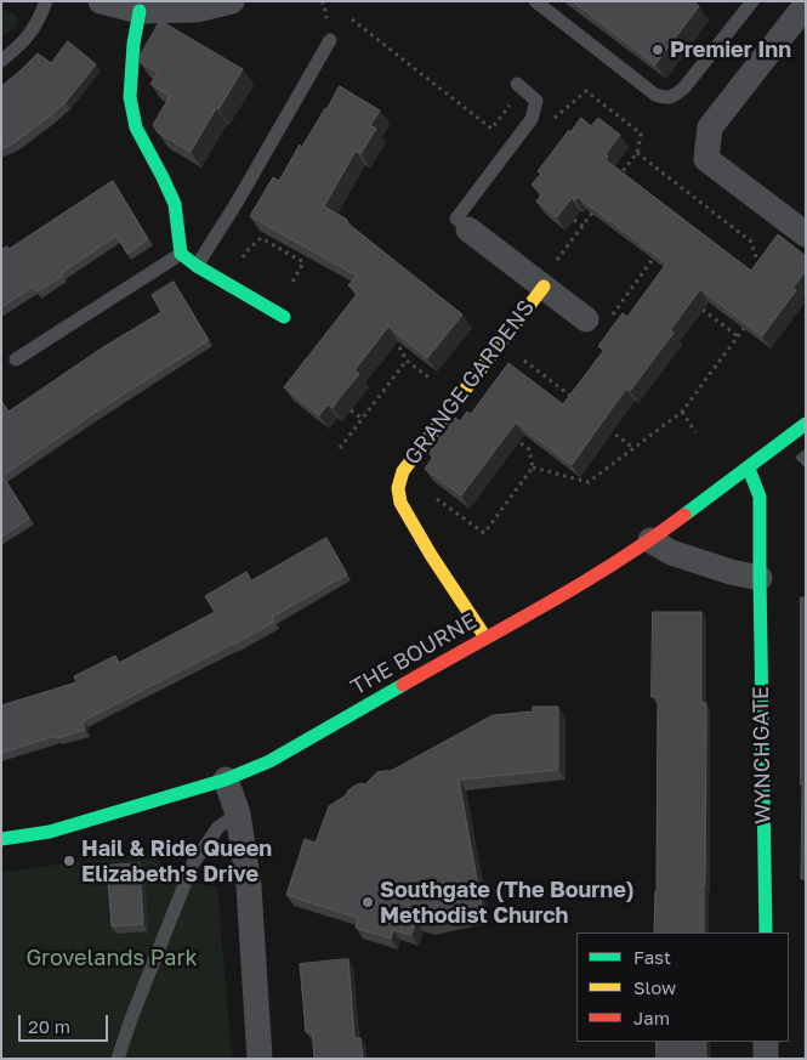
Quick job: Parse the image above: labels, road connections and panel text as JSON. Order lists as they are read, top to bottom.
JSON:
{
  "streets": {
    "street": ["GRANGE GARDENS", "THE BOURNE", "WYNCHGATE"]
  },
  "crossings": [
    ["GRANGE GARDENS", "THE BOURNE"],
    ["THE BOURNE", "WYNCHGATE"]
  ],
  "parks": ["Grovelands Park"],
  "places": ["Premier Inn", "Hail & Ride Queen Elizabeth's Drive", "Southgate (The Bourne) Methodist Church"],
  "legend": ["Fast", "Slow", "Jam"],
  "scale_bar": "20 m"
}
